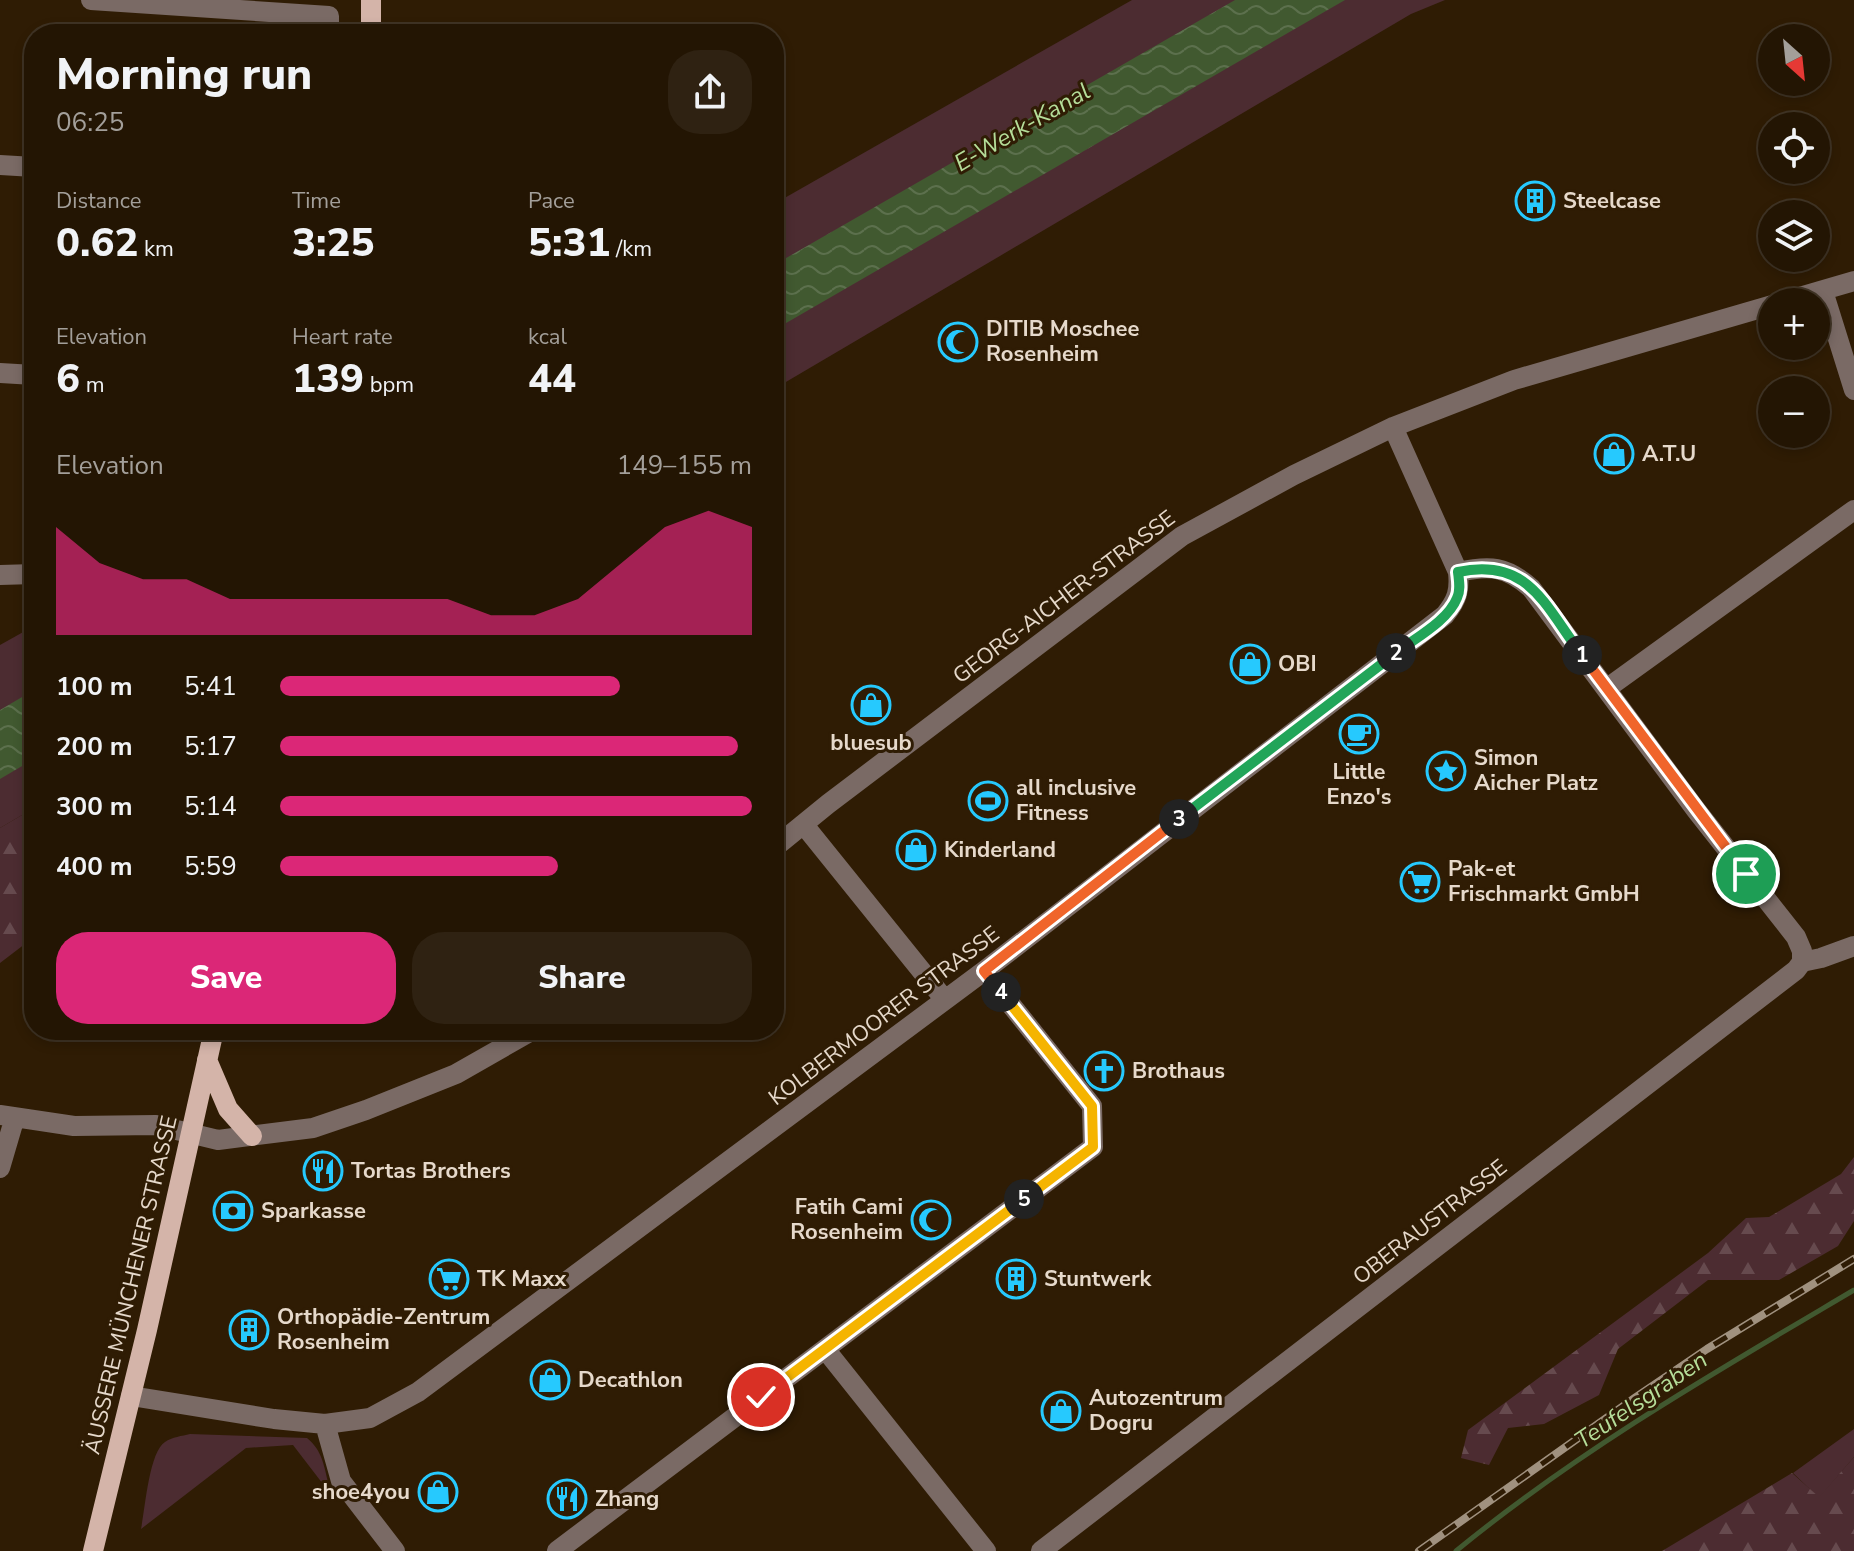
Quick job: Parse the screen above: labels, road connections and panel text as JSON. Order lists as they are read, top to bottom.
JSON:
{
  "streets": {
    "main road": ["ÄUSSERE MÜNCHENER STRASSE"],
    "street": ["GEORG-AICHER-STRASSE", "KOLBERMOORER STRASSE", "OBERAUSTRASSE"]
  },
  "crossings": [
    ["KOLBERMOORER STRASSE", "ÄUSSERE MÜNCHENER STRASSE"]
  ],
  "water": ["E-Werk-Kanal", "Teufelsgraben"],
  "places": {
    "building": ["Steelcase", "Stuntwerk", "Orthopädie-Zentrum Rosenheim"],
    "mosque": ["DITIB Moschee Rosenheim", "Fatih Cami Rosenheim"],
    "shop": [
      "A.T.U",
      "OBI",
      "bluesub",
      "Kinderland",
      "Decathlon",
      "Autozentrum Dogru",
      "shoe4you"
    ],
    "cafe": ["Little Enzo's"],
    "place": ["Simon Aicher Platz"],
    "sports": ["all inclusive Fitness"],
    "supermarket": ["Pak-et Frischmarkt GmbH", "TK Maxx"],
    "church": ["Brothaus"],
    "restaurant": ["Tortas Brothers", "Zhang"],
    "bank": ["Sparkasse"]
  },
  "north": "bottom right",
  "page": {
    "map_buttons": ["+", "−"],
    "heading": ["Morning run", "06:25"],
    "stats": [
      ["Distance", "0.62 km"],
      ["Time", "3:25"],
      ["Pace", "5:31 /km"],
      ["Elevation", "6 m"],
      ["Heart rate", "139 bpm"],
      ["kcal", "44"]
    ],
    "chart": ["Elevation", "149–155 m"],
    "pins": [
      "2",
      "1",
      "3",
      "4",
      "5"
    ],
    "list": [
      {
        "name": "100 m",
        "note": "5:41"
      },
      {
        "name": "200 m",
        "note": "5:17"
      },
      {
        "name": "300 m",
        "note": "5:14"
      },
      {
        "name": "400 m",
        "note": "5:59"
      }
    ],
    "buttons": ["Save", "Share"]
  }
}
